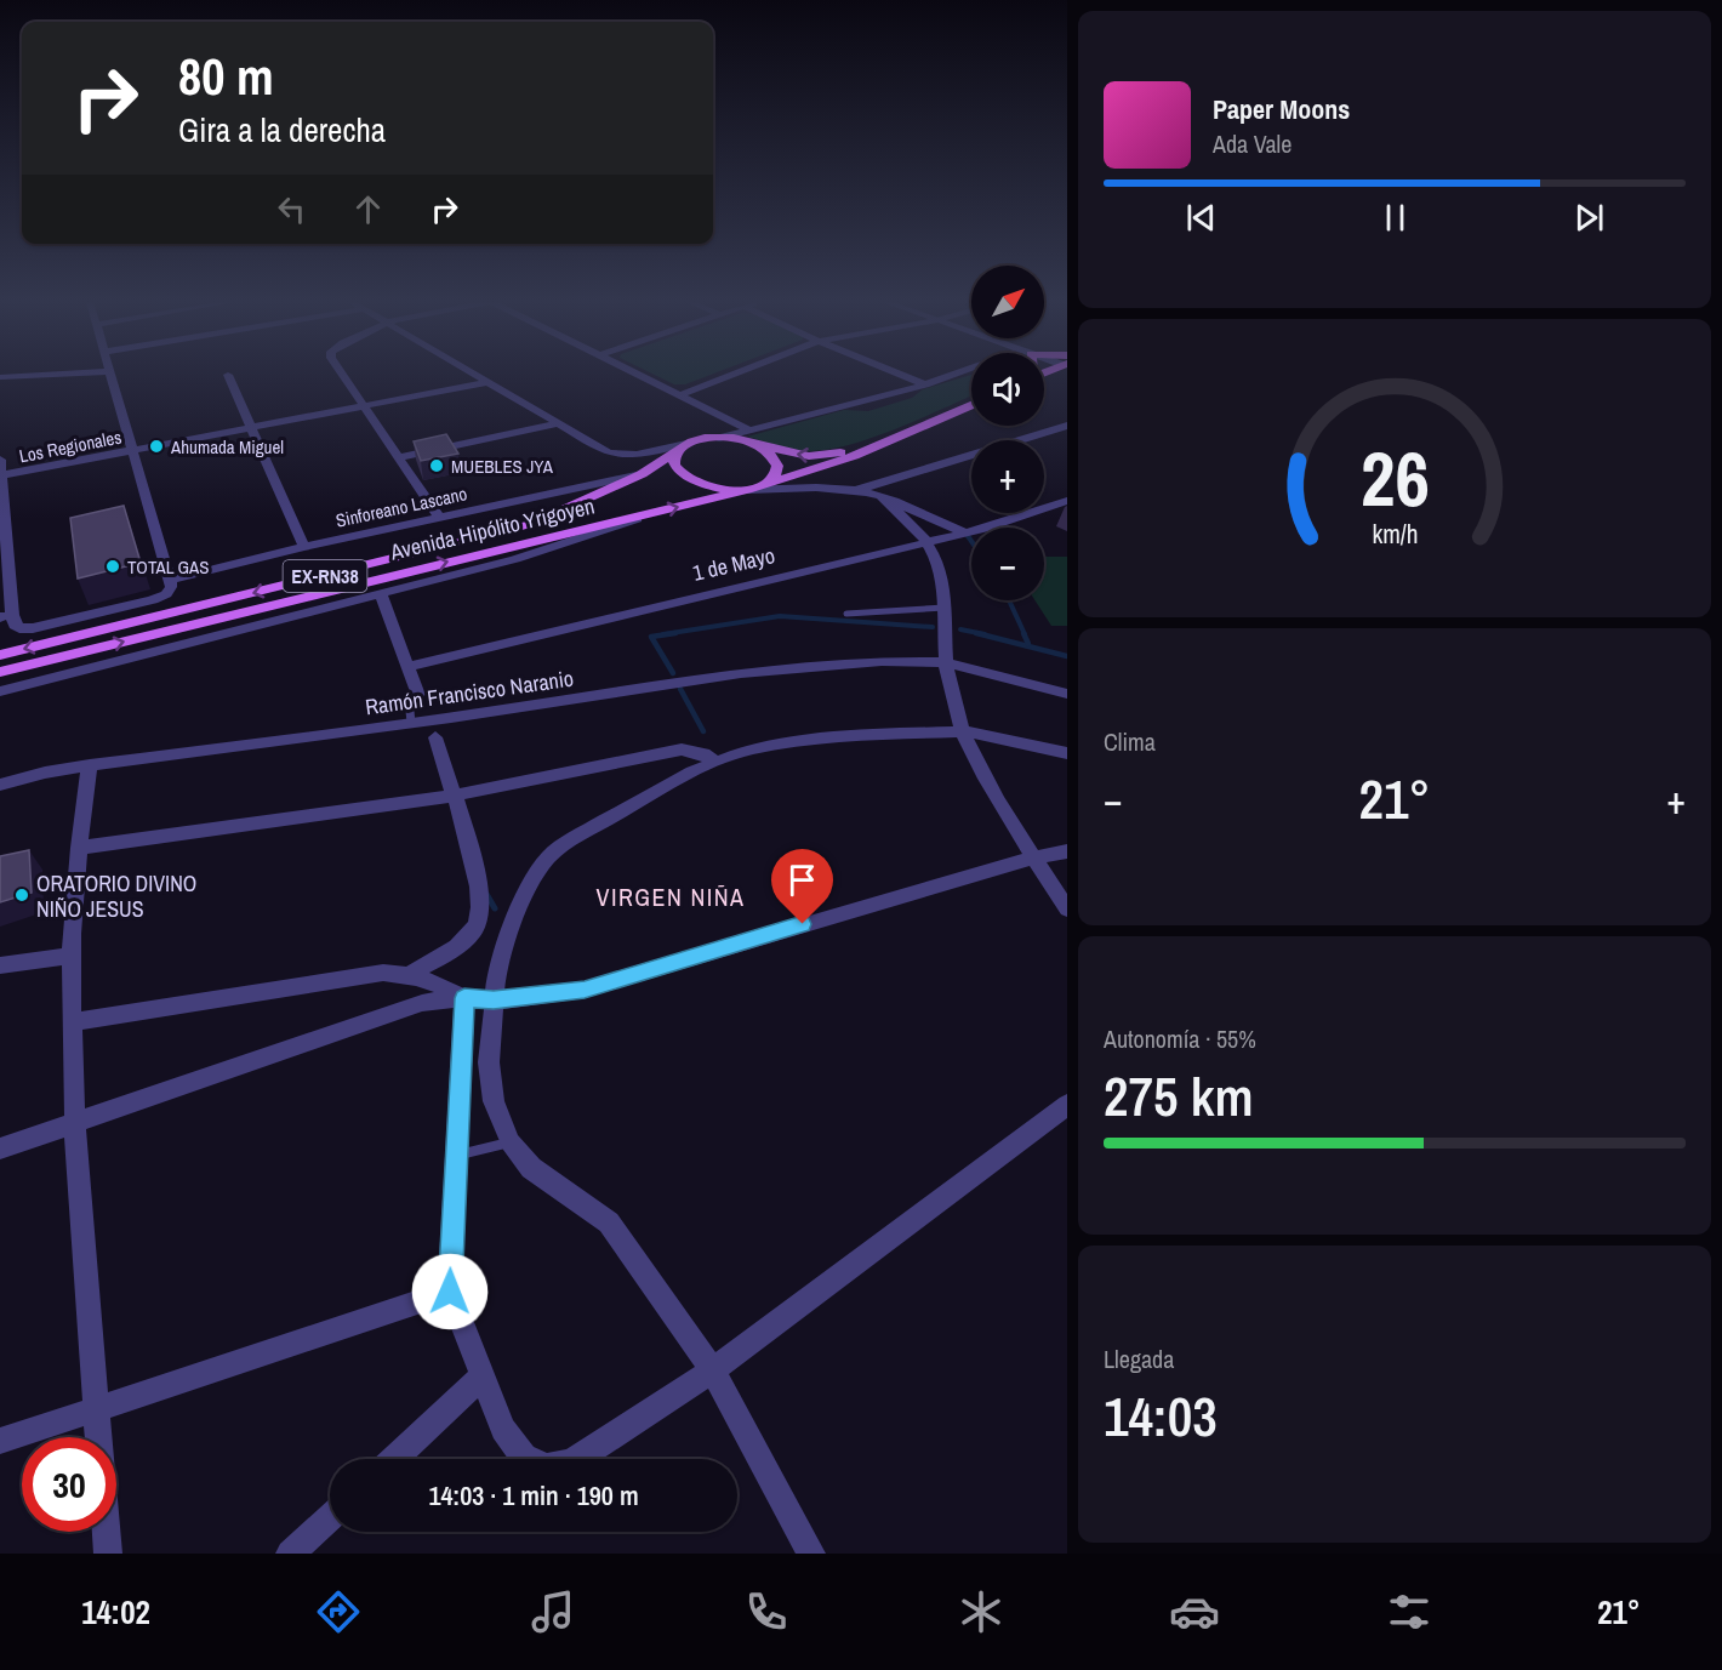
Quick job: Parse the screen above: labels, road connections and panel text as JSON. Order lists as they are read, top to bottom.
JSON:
{
  "streets": {
    "main road": ["Avenida Hipólito Yrigoyen", "EX-RN38"],
    "street": [
      "Los Regionales",
      "Sinforeano Lascano",
      "1 de Mayo",
      "Ramón Francisco Naranio"
    ]
  },
  "crossings": [
    ["Sinforeano Lascano", "Avenida Hipólito Yrigoyen"],
    ["Avenida Hipólito Yrigoyen", "EX-RN38"]
  ],
  "districts": ["VIRGEN NIÑA"],
  "places": [
    "Ahumada Miguel",
    "MUEBLES JYA",
    "TOTAL GAS",
    "ORATORIO DIVINO NIÑO JESUS"
  ],
  "north": "top right",
  "page": {
    "turn": ["80 m", "Gira a la derecha"],
    "song": ["Paper Moons", "Ada Vale"],
    "map_buttons": ["+", "−"],
    "tile": [
      "Clima",
      ["Autonomía · 55%", "275 km"],
      ["Llegada", "14:03"]
    ],
    "heat": ["−", "21°", "+"],
    "limit": "30",
    "trip": "14:03 · 1 min · 190 m",
    "tabs": ["14:02", "21°"],
    "gauge": ["26", "km/h"]
  }
}
